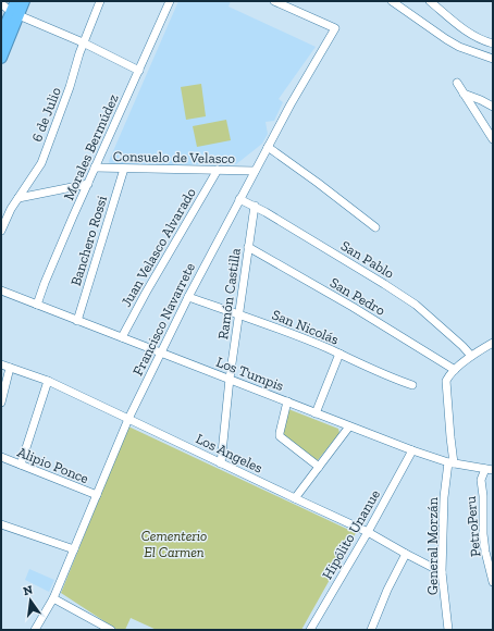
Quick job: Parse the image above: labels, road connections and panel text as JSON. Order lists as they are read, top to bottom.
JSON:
{
  "streets": {
    "street": [
      "6 de Julio",
      "Morales Bermúdez",
      "Consuelo de Velasco",
      "Banchero Rossi",
      "Juan Velasco Alvarado",
      "San Pablo",
      "Ramón Castilla",
      "San Pedro",
      "Francisco Navarrete",
      "San Nicolás",
      "Los Tumpis",
      "Los Angeles",
      "Alipio Ponce",
      "PetroPeru",
      "Hipólito Unanue",
      "General Morzán"
    ]
  },
  "crossings": [
    ["Morales Bermúdez", "Consuelo de Velasco"],
    ["Morales Bermúdez", "Los Tumpis"],
    ["Consuelo de Velasco", "Banchero Rossi"],
    ["Consuelo de Velasco", "Juan Velasco Alvarado"],
    ["Consuelo de Velasco", "Francisco Navarrete"],
    ["Banchero Rossi", "Los Tumpis"],
    ["Juan Velasco Alvarado", "Los Tumpis"],
    ["San Pablo", "Ramón Castilla"],
    ["San Pablo", "Francisco Navarrete"],
    ["Ramón Castilla", "San Pedro"],
    ["Ramón Castilla", "San Nicolás"],
    ["Ramón Castilla", "Los Tumpis"],
    ["Ramón Castilla", "Los Angeles"],
    ["Francisco Navarrete", "San Nicolás"],
    ["Francisco Navarrete", "Los Tumpis"],
    ["Francisco Navarrete", "Los Angeles"],
    ["Francisco Navarrete", "Alipio Ponce"],
    ["Los Tumpis", "PetroPeru"],
    ["Los Tumpis", "Hipólito Unanue"],
    ["Los Tumpis", "General Morzán"],
    ["Los Angeles", "Hipólito Unanue"],
    ["Los Angeles", "General Morzán"]
  ],
  "parks": ["Cementerio El Carmen"],
  "north": "top"
}
